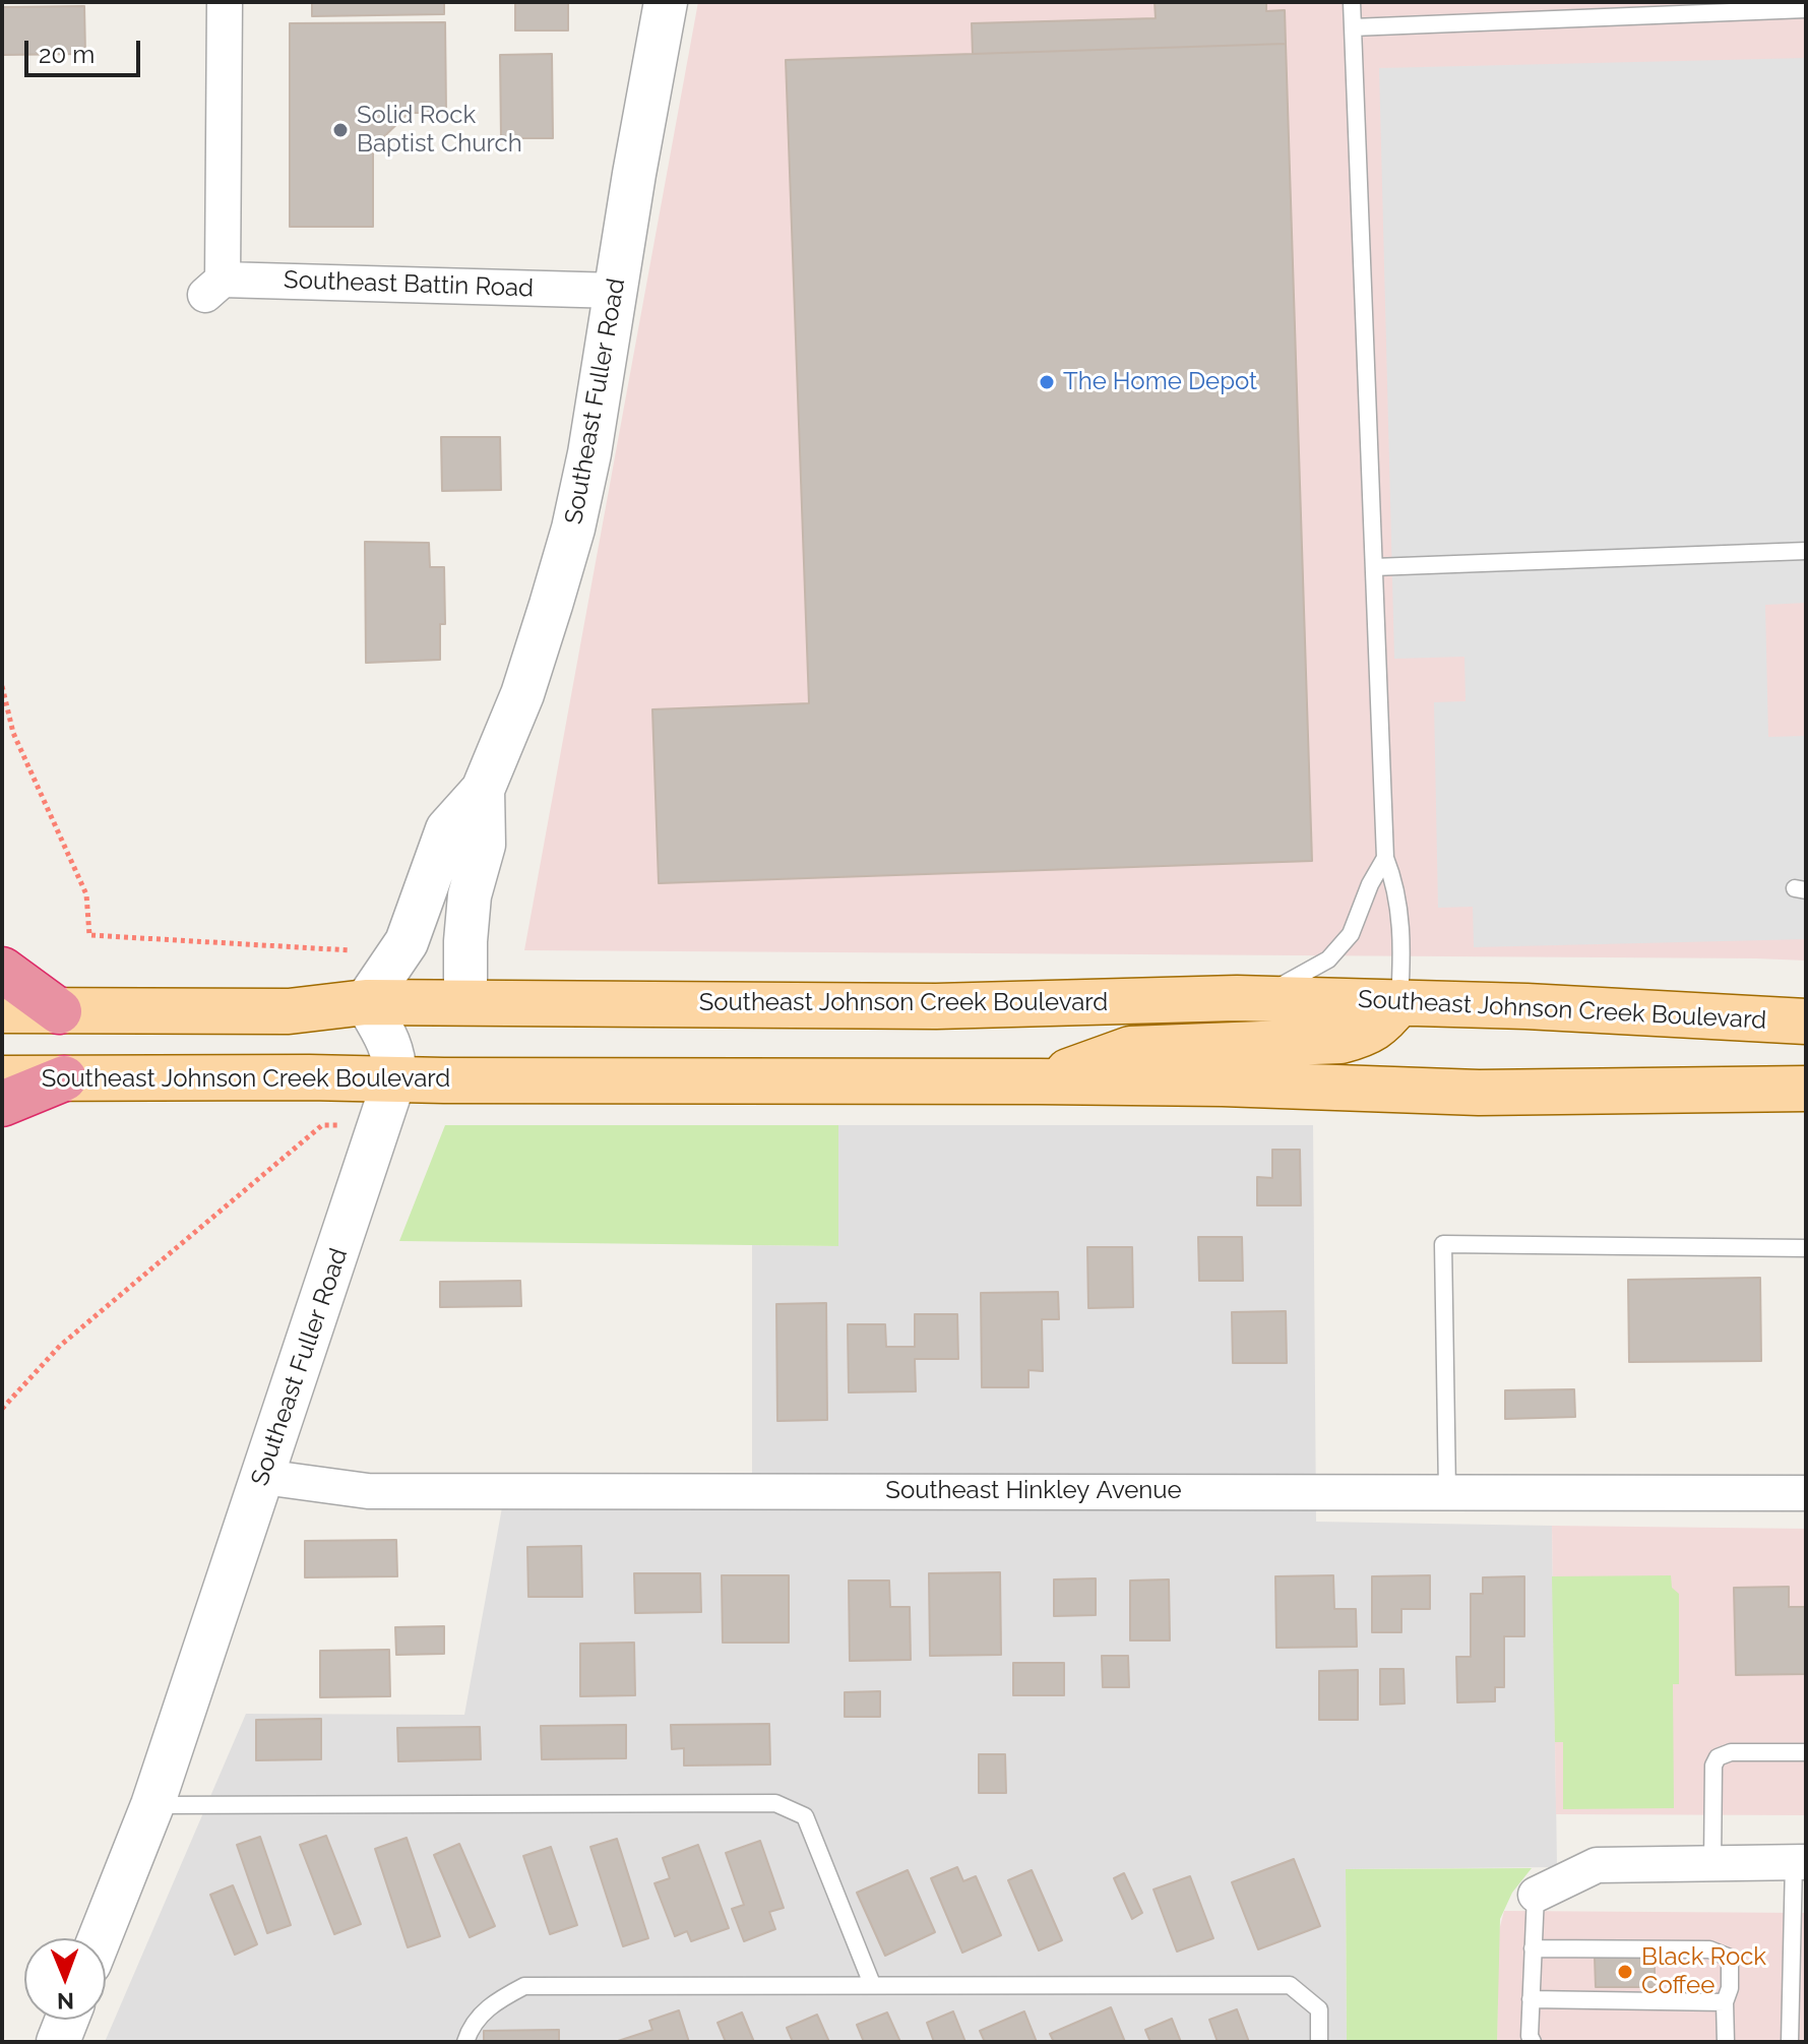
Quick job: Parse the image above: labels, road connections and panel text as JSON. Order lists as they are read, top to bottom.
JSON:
{
  "streets": {
    "main road": ["Southeast Johnson Creek Boulevard"],
    "street": ["Southeast Battin Road", "Southeast Fuller Road", "Southeast Hinkley Avenue"]
  },
  "crossings": [
    ["Southeast Battin Road", "Southeast Fuller Road"],
    ["Southeast Fuller Road", "Southeast Johnson Creek Boulevard"],
    ["Southeast Fuller Road", "Southeast Hinkley Avenue"]
  ],
  "places": ["Solid Rock Baptist Church", "The Home Depot", "Black Rock Coffee"],
  "scale_bar": "20 m",
  "north": "bottom"
}
